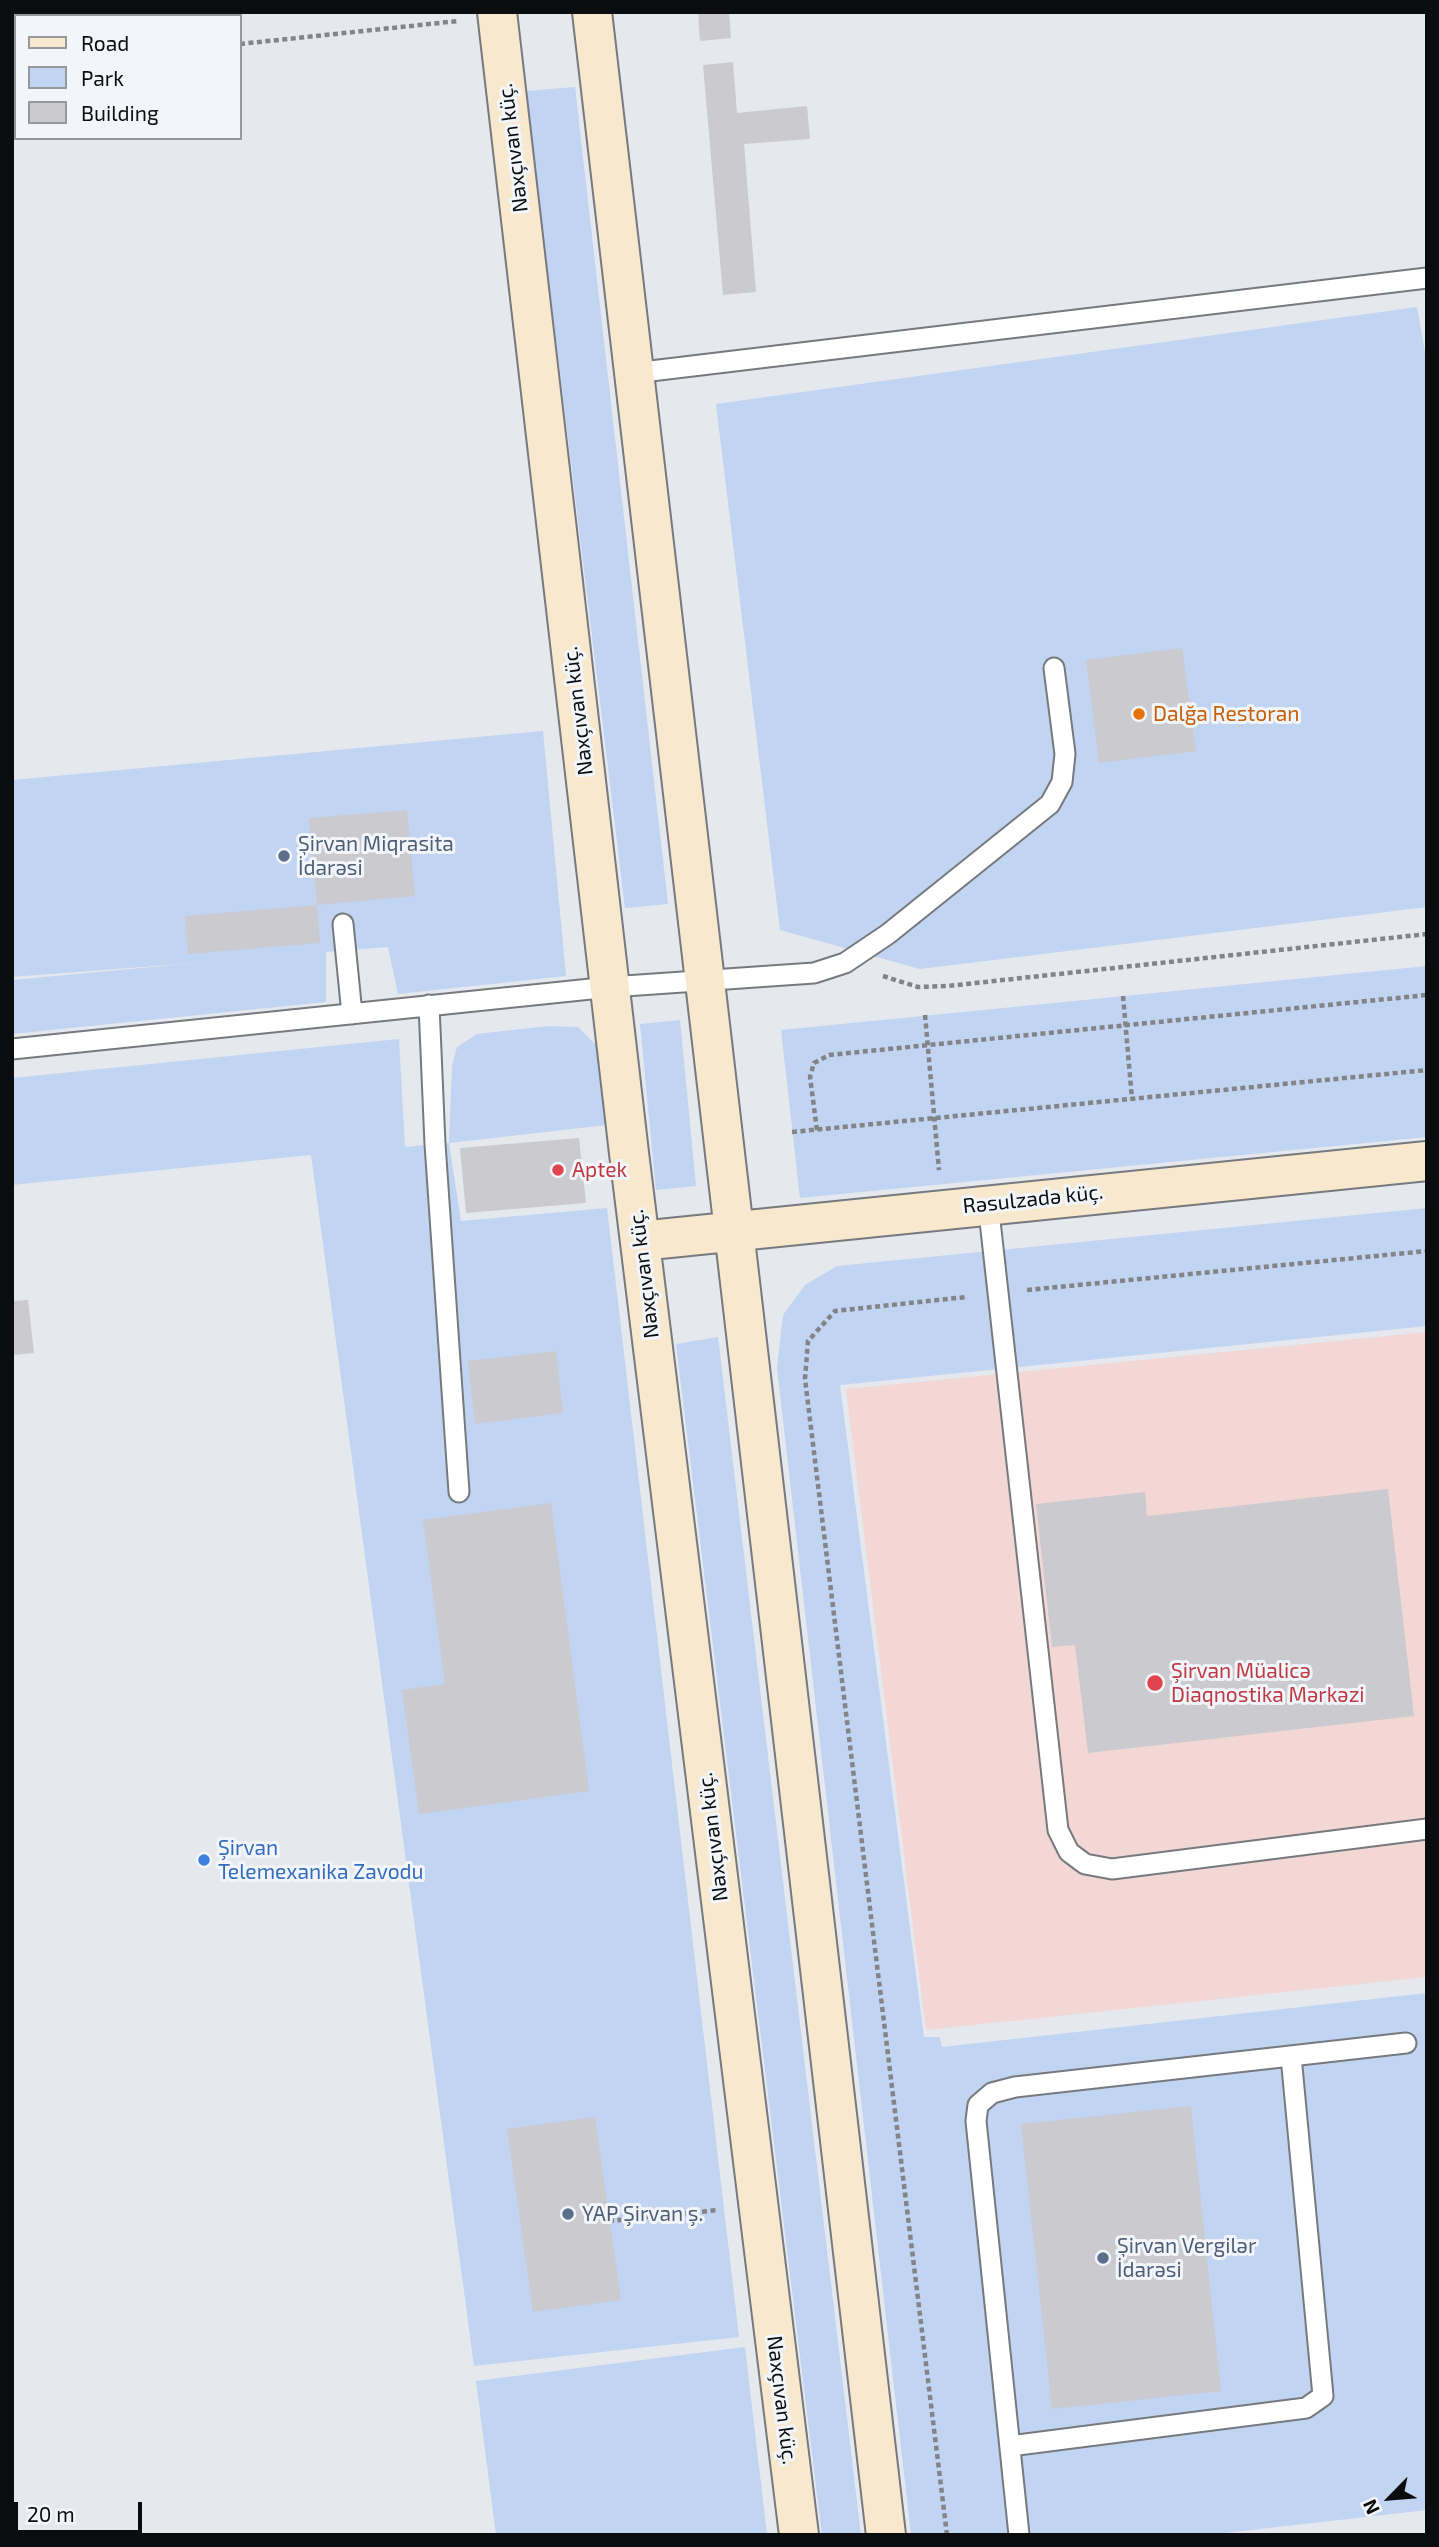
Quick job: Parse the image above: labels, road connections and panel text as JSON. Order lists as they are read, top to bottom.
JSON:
{
  "streets": {
    "main road": ["Naxçıvan küç.", "Rəsulzadə küç."]
  },
  "crossings": [
    ["Naxçıvan küç.", "Rəsulzadə küç."]
  ],
  "places": [
    "Dalğa Restoran",
    "Şirvan Miqrasita İdarəsi",
    "Aptek",
    "Şirvan Müalicə Diaqnostika Mərkəzi",
    "Şirvan Telemexanika Zavodu",
    "YAP Şirvan ş.",
    "Şirvan Vergilər İdarəsi"
  ],
  "legend": ["Road", "Park", "Building"],
  "scale_bar": "20 m",
  "north": "bottom left"
}
